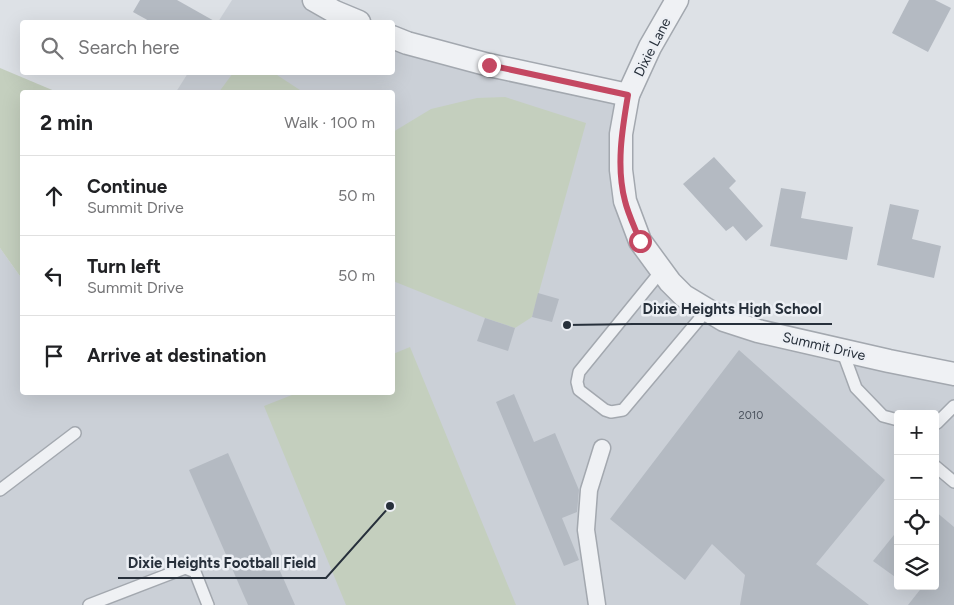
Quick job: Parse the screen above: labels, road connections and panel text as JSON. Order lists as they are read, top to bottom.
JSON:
{
  "streets": {
    "street": ["Dixie Lane", "Summit Drive"]
  },
  "crossings": [
    ["Dixie Lane", "Summit Drive"]
  ],
  "places": ["Dixie Heights High School", "Dixie Heights Football Field"],
  "house_numbers": ["2010"],
  "page": {
    "search": "Search here",
    "heading": ["2 min", "Walk · 100 m"],
    "list": [
      ["Continue", "Summit Drive", "50 m"],
      ["Turn left", "Summit Drive", "50 m"],
      "Arrive at destination"
    ],
    "map_buttons": ["+", "−"]
  }
}
